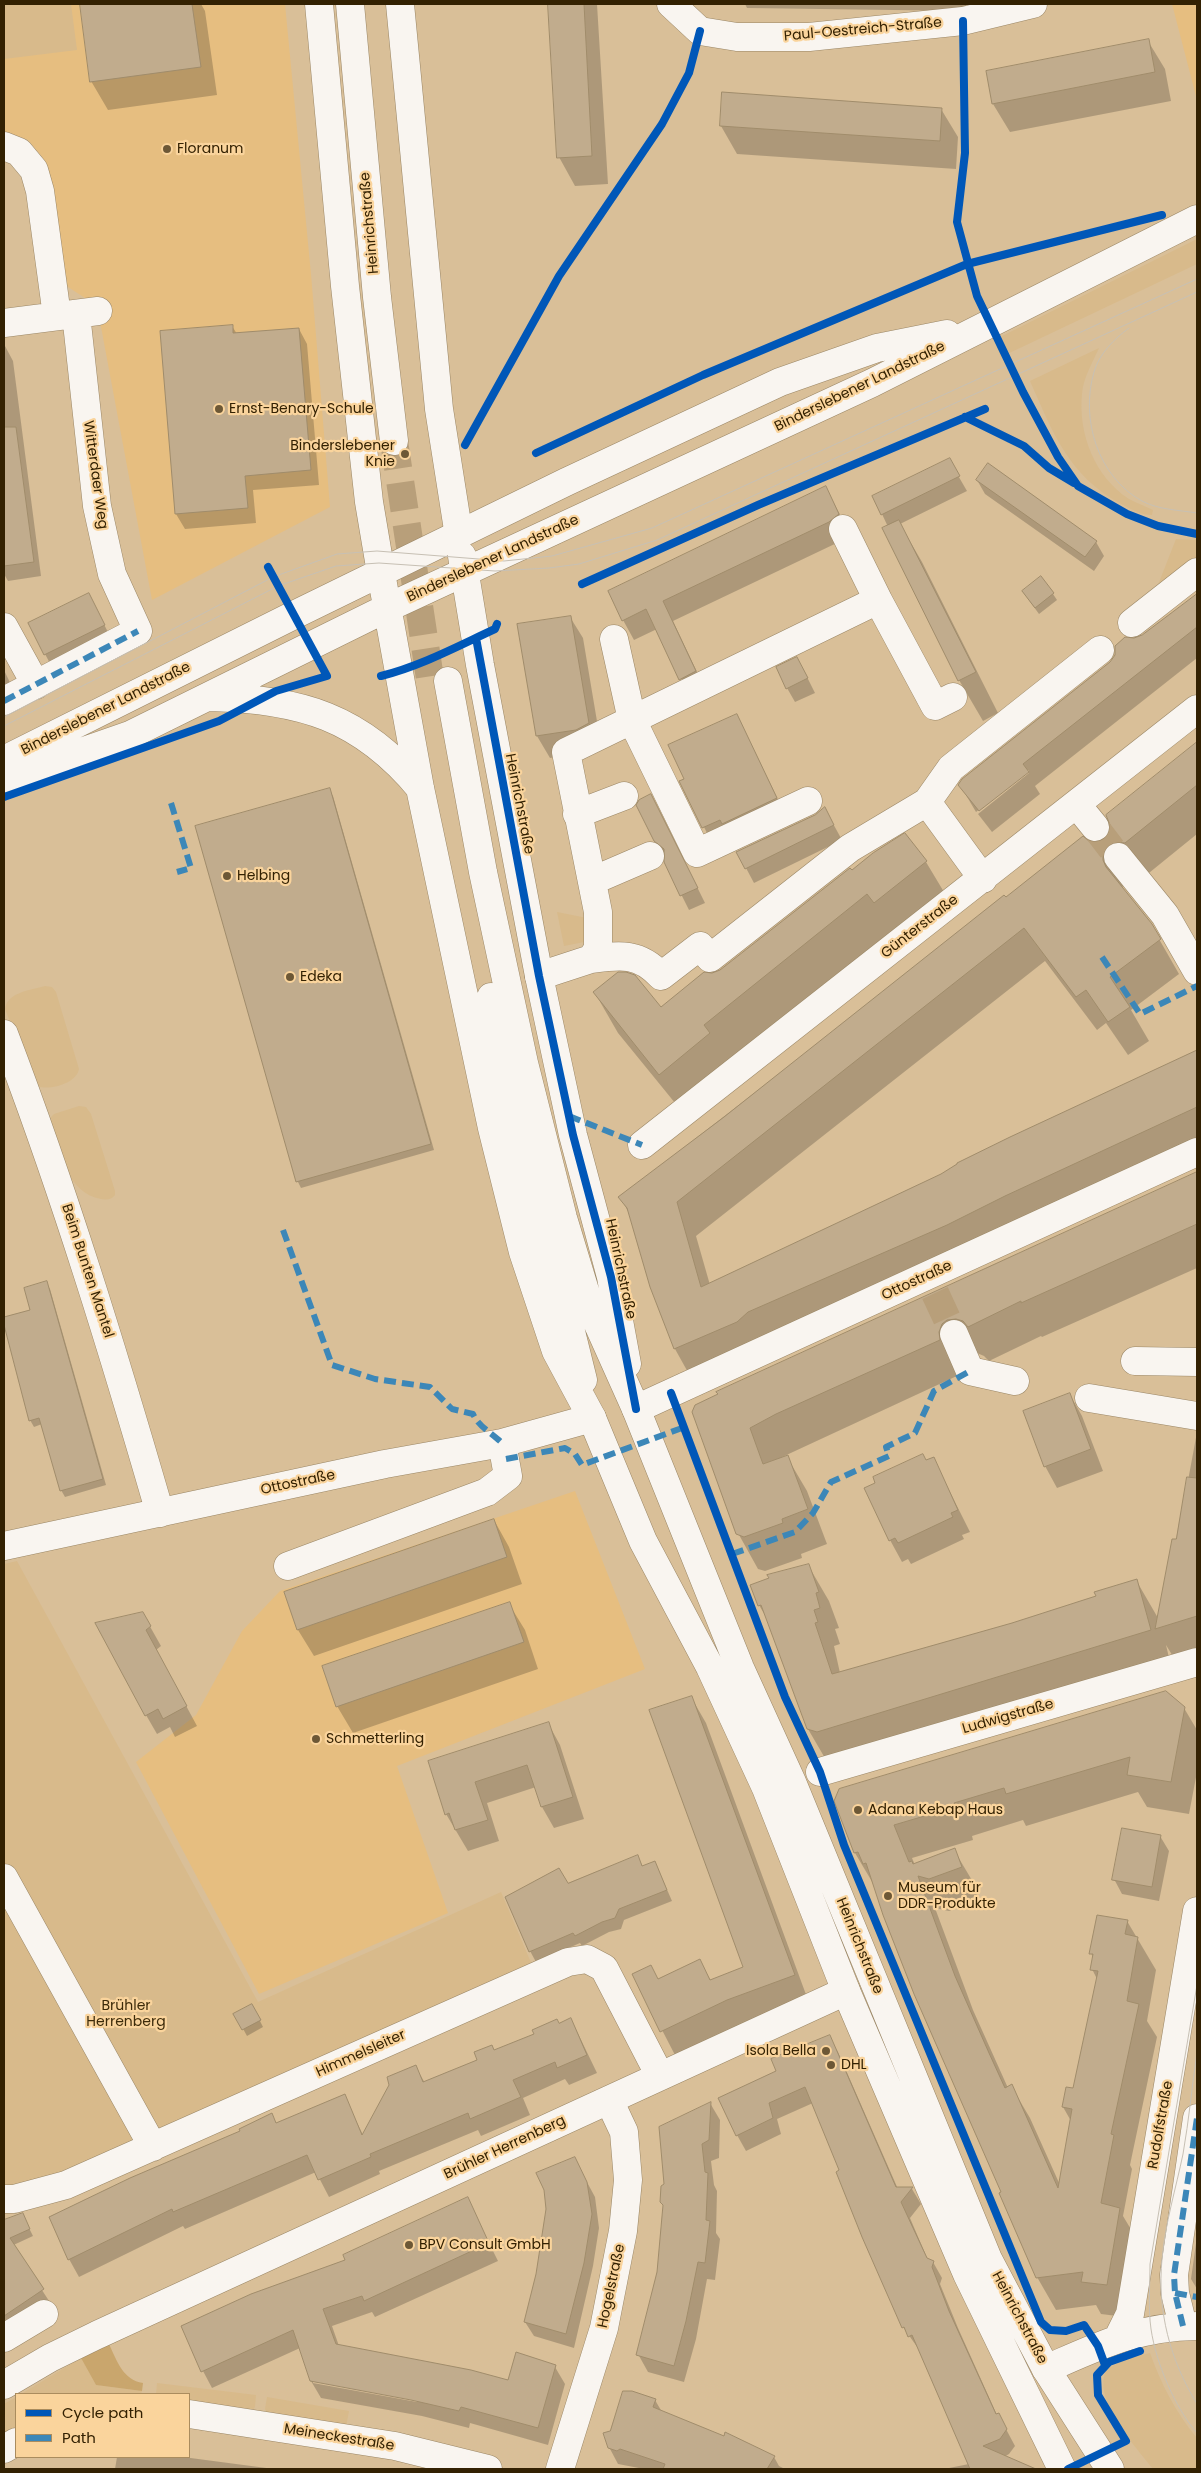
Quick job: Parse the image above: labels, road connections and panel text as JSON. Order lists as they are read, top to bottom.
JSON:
{
  "streets": {
    "main road": [
      "Paul-Oestreich-Straße",
      "Heinrichstraße",
      "Binderslebener Landstraße",
      "Witterdaer Weg",
      "Günterstraße",
      "Beim Bunten Mantel",
      "Ottostraße",
      "Ludwigstraße",
      "Himmelsleiter",
      "Rudolfstraße",
      "Brühler Herrenberg",
      "Hogelstraße",
      "Meineckestraße"
    ]
  },
  "crossings": [
    ["Heinrichstraße", "Binderslebener Landstraße"],
    ["Heinrichstraße", "Ottostraße"],
    ["Heinrichstraße", "Brühler Herrenberg"],
    ["Beim Bunten Mantel", "Ottostraße"],
    ["Himmelsleiter", "Brühler Herrenberg"],
    ["Brühler Herrenberg", "Hogelstraße"]
  ],
  "parks": ["Brühler Herrenberg"],
  "places": [
    "Floranum",
    "Ernst-Benary-Schule",
    "Binderslebener Knie",
    "Helbing",
    "Edeka",
    "Schmetterling",
    "Adana Kebap Haus",
    "Museum für DDR-Produkte",
    "Isola Bella",
    "DHL",
    "BPV Consult GmbH"
  ],
  "legend": ["Cycle path", "Path"]
}
